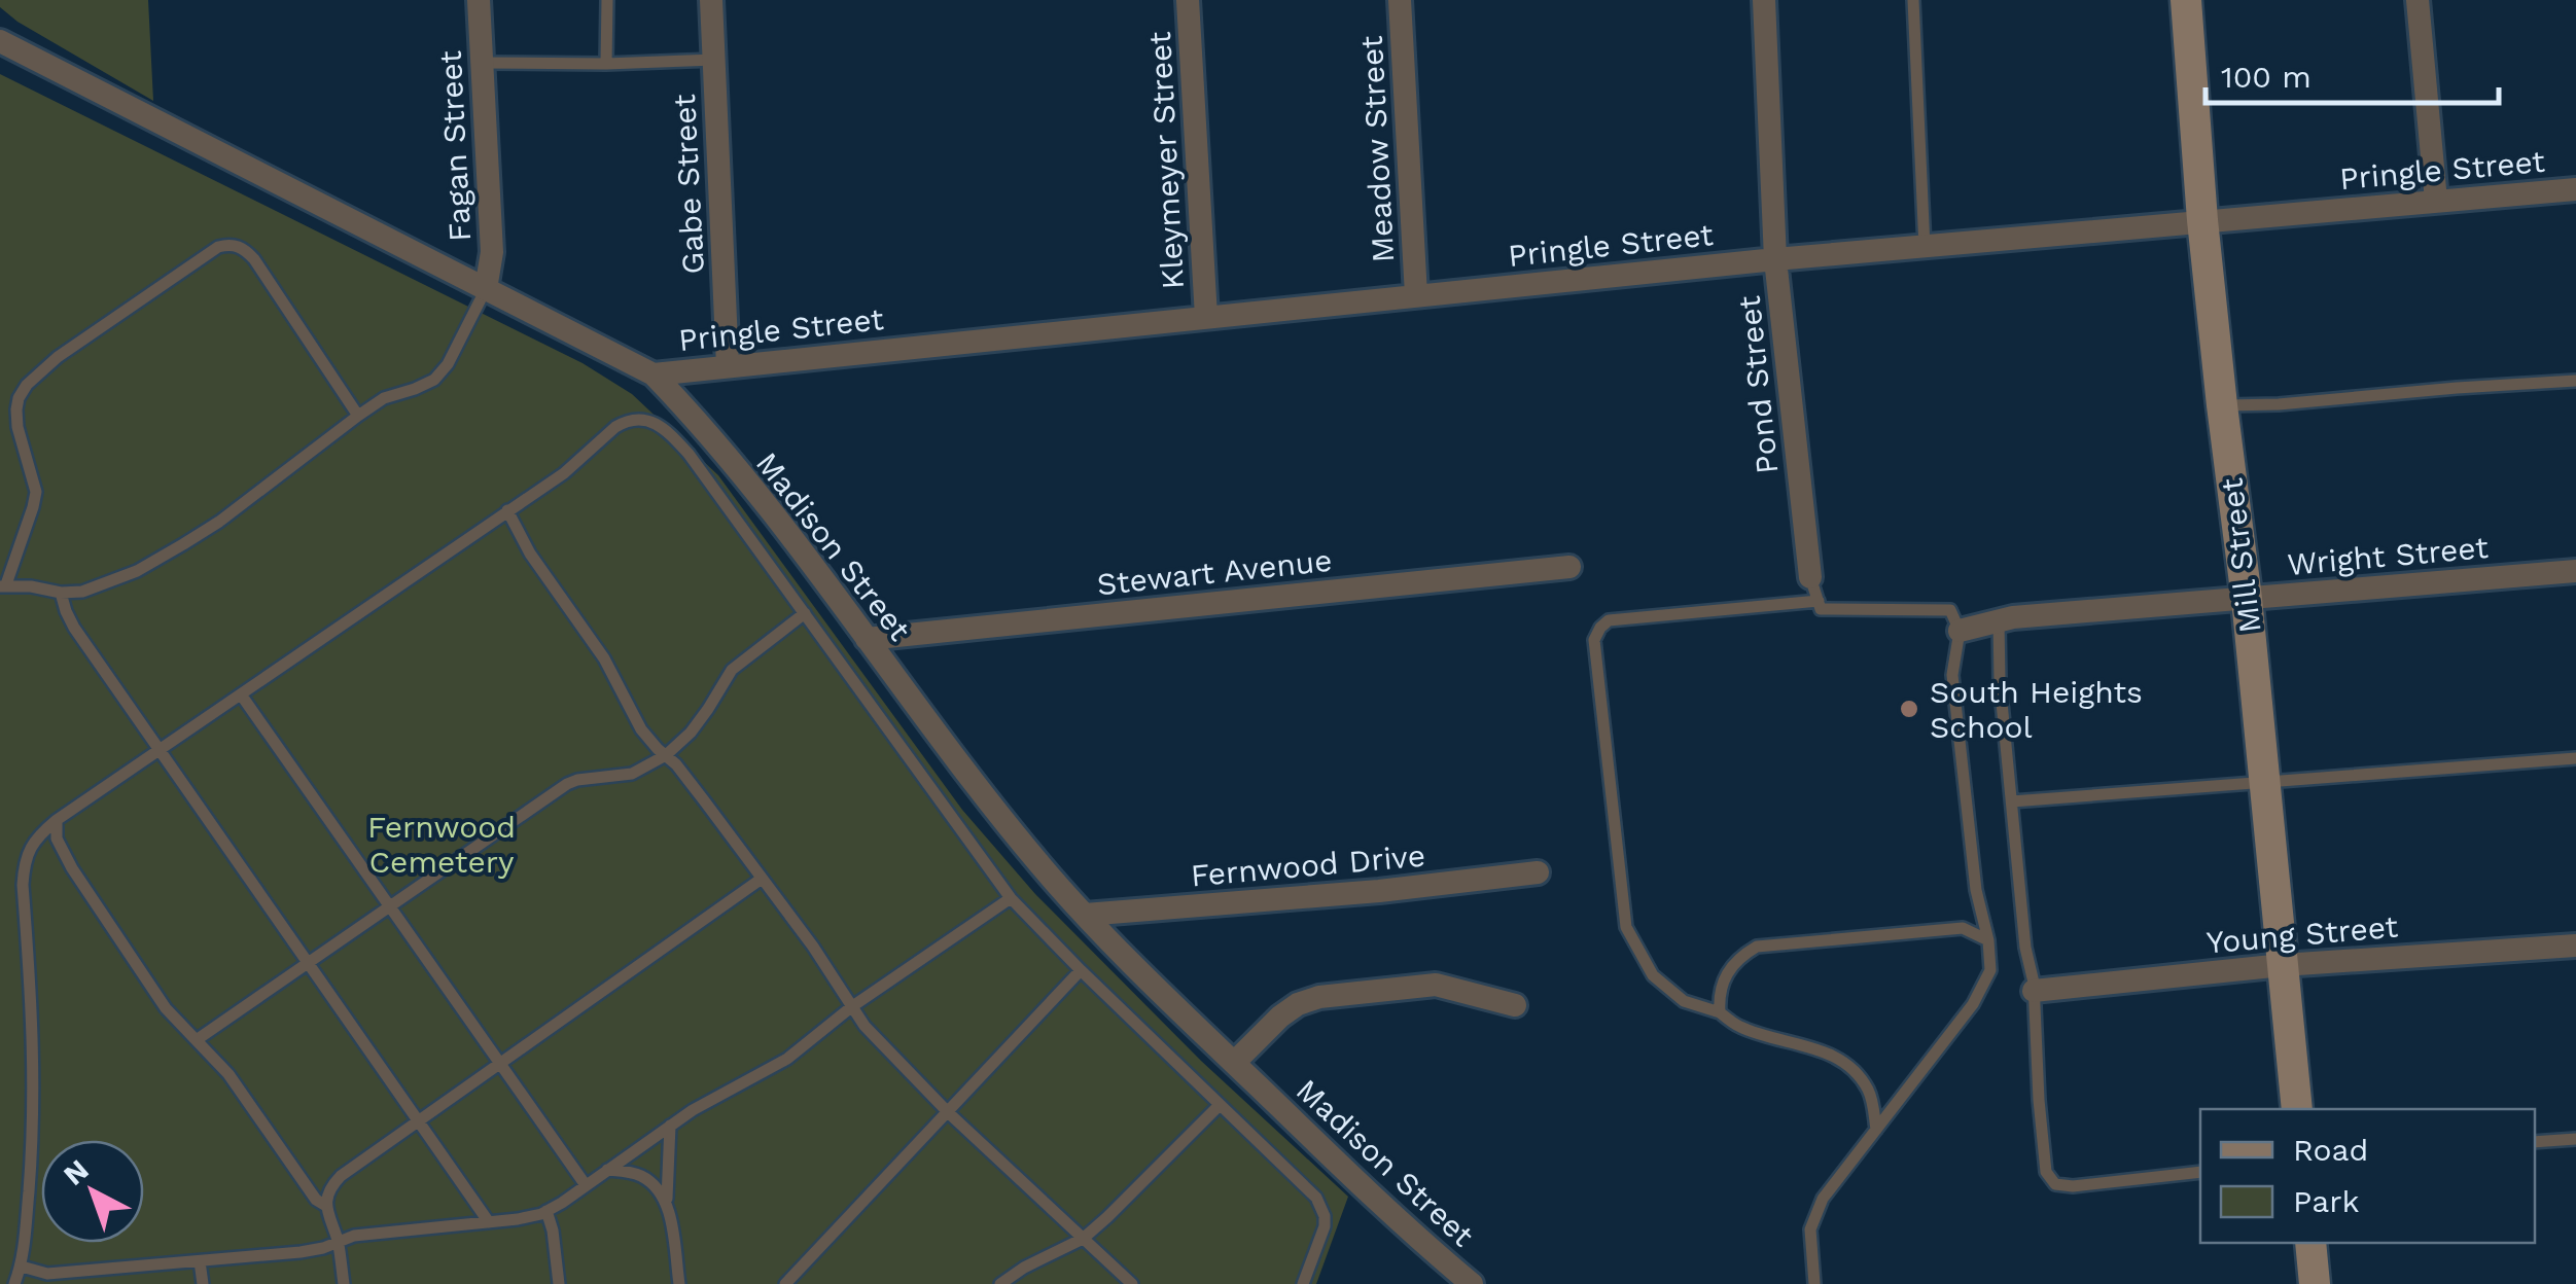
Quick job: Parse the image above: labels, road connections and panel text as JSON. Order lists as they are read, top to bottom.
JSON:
{
  "streets": {
    "street": [
      "Fagan Street",
      "Meadow Street",
      "Kleymeyer Street",
      "Pringle Street",
      "Gabe Street",
      "Pond Street",
      "Madison Street",
      "Mill Street",
      "Wright Street",
      "Stewart Avenue",
      "Fernwood Drive",
      "Young Street"
    ]
  },
  "crossings": [
    ["Fagan Street", "Madison Street"],
    ["Meadow Street", "Pringle Street"],
    ["Kleymeyer Street", "Pringle Street"],
    ["Pringle Street", "Gabe Street"],
    ["Pringle Street", "Pond Street"],
    ["Pringle Street", "Madison Street"],
    ["Pringle Street", "Mill Street"],
    ["Madison Street", "Stewart Avenue"],
    ["Madison Street", "Fernwood Drive"],
    ["Mill Street", "Wright Street"],
    ["Mill Street", "Young Street"]
  ],
  "parks": ["Fernwood Cemetery"],
  "places": ["South Heights School"],
  "legend": ["Road", "Park"],
  "scale_bar": "100 m",
  "north": "top left"
}
